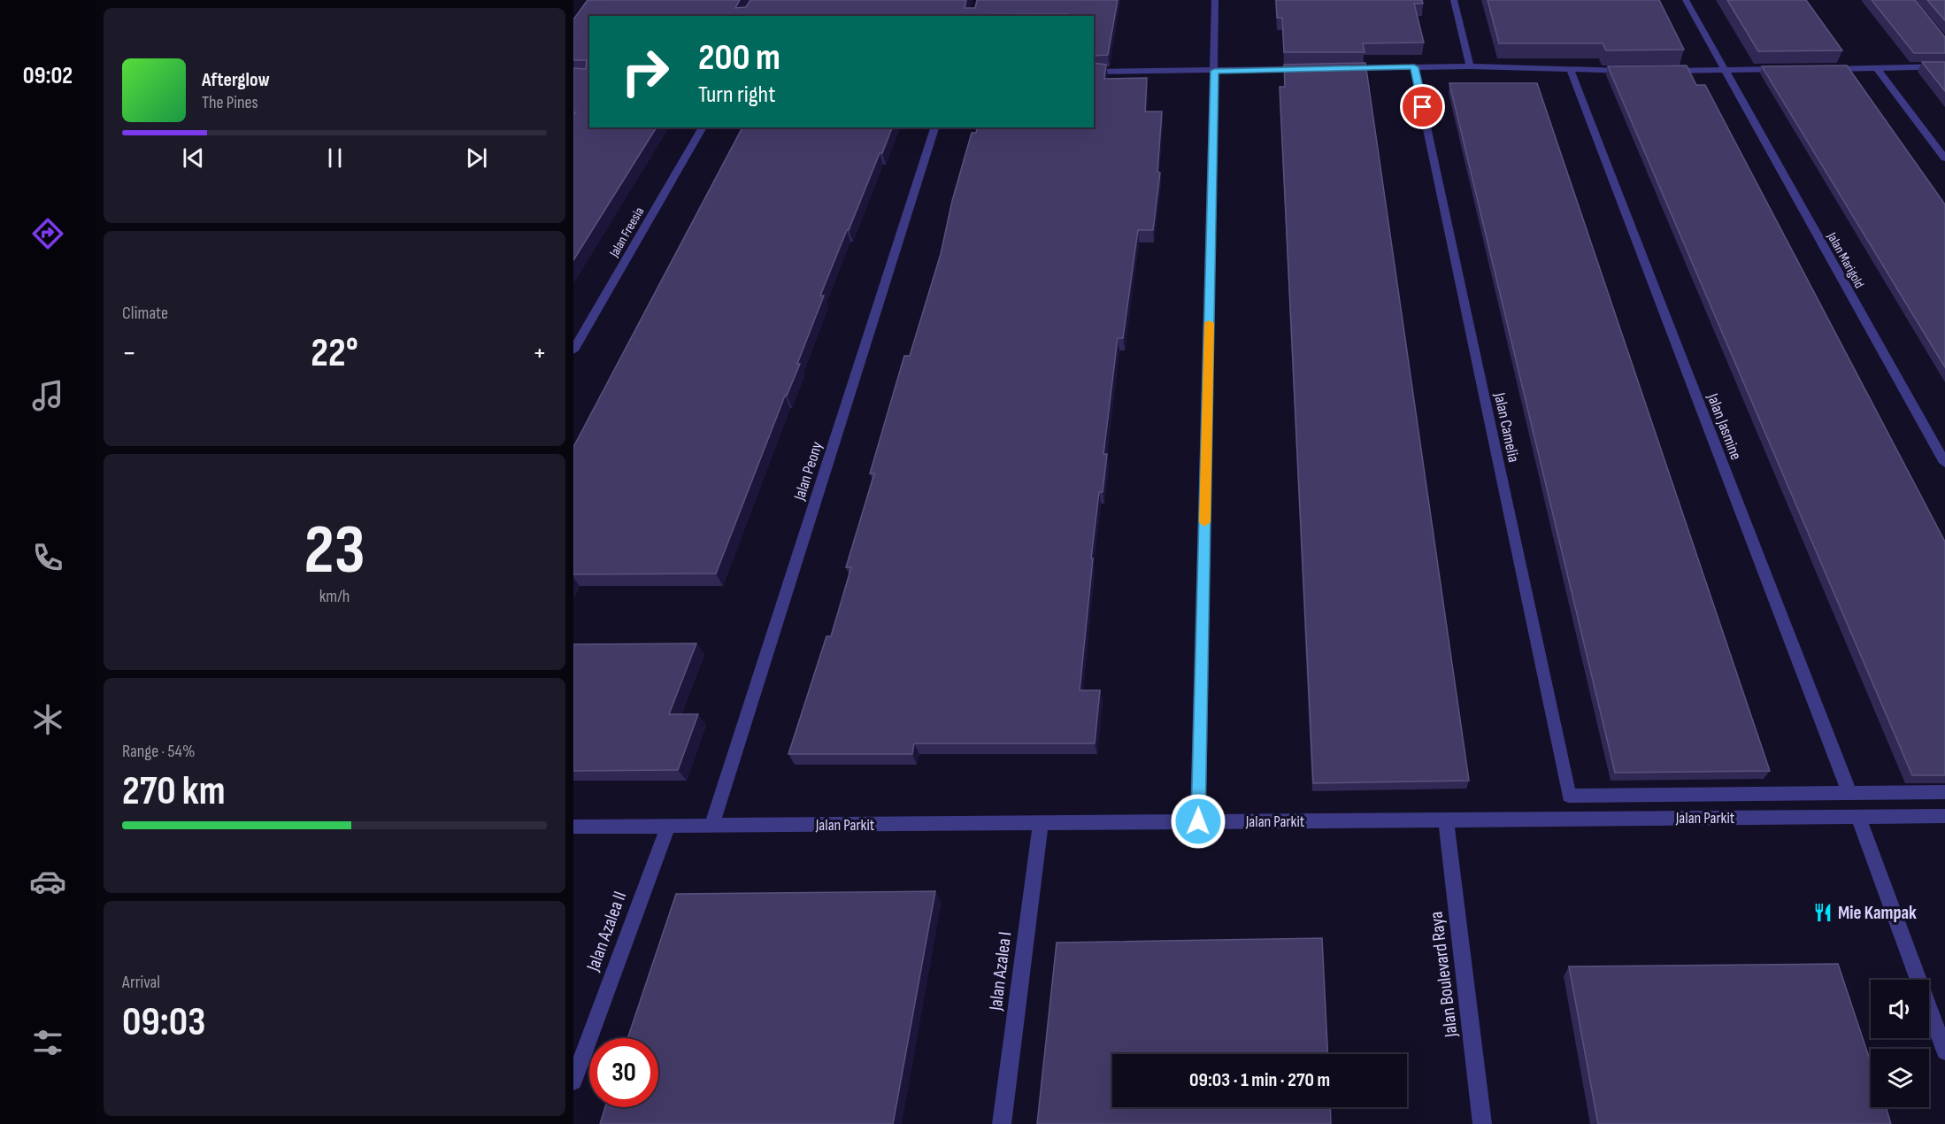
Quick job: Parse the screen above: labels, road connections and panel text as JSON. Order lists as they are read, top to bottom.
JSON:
{
  "streets": {
    "street": [
      "Jalan Freesia",
      "Jalan Marigold",
      "Jalan Jasmine",
      "Jalan Camelia",
      "Jalan Peony",
      "Jalan Parkit",
      "Jalan Azalea II",
      "Jalan Azalea I",
      "Jalan Boulevard Raya"
    ]
  },
  "crossings": [
    ["Jalan Jasmine", "Jalan Camelia"],
    ["Jalan Peony", "Jalan Parkit"],
    ["Jalan Parkit", "Jalan Azalea II"],
    ["Jalan Parkit", "Jalan Azalea I"],
    ["Jalan Parkit", "Jalan Boulevard Raya"]
  ],
  "places": {
    "restaurant": ["Mie Kampak"]
  },
  "page": {
    "tabs": "09:02",
    "turn": ["200 m", "Turn right"],
    "song": ["Afterglow", "The Pines"],
    "tile": [
      "Climate",
      ["23", "km/h"],
      ["Range · 54%", "270 km"],
      ["Arrival", "09:03"]
    ],
    "heat": ["−", "22°", "+"],
    "limit": "30",
    "trip": "09:03 · 1 min · 270 m"
  }
}
